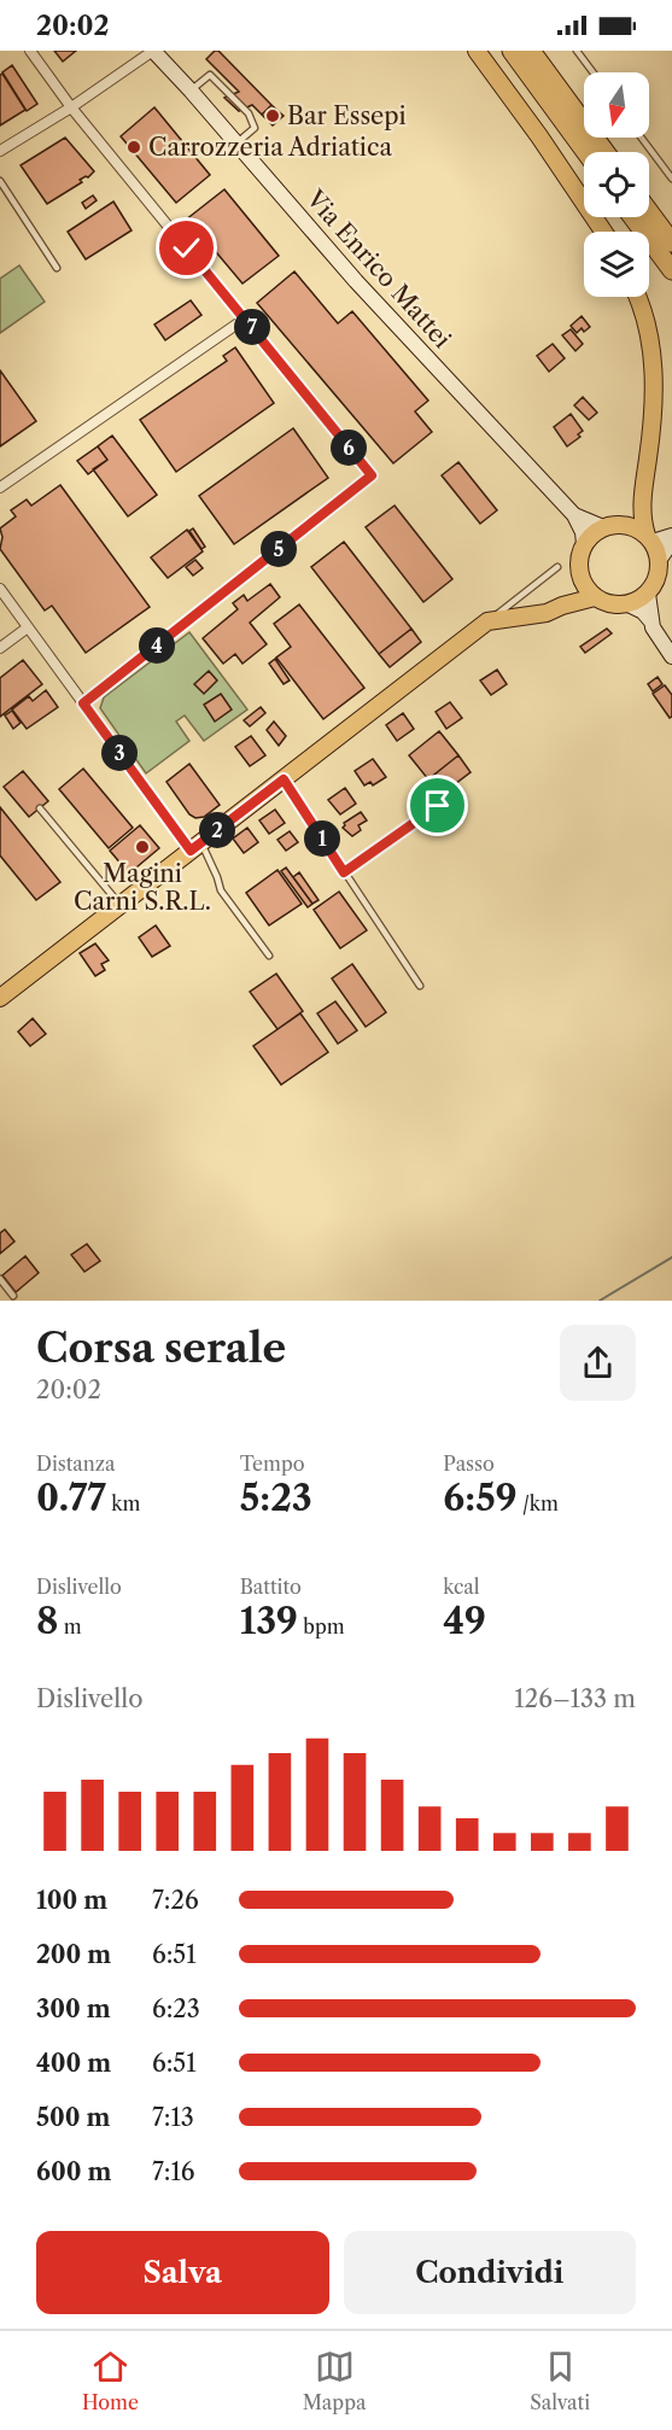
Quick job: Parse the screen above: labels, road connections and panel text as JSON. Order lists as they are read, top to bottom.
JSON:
{
  "streets": {
    "street": ["Via Enrico Mattei"]
  },
  "places": ["Bar Essepi", "Carrozzeria Adriatica", "Magini Carni S.R.L."],
  "north": "bottom",
  "page": {
    "status": "20:02",
    "pins": [
      "7",
      "6",
      "5",
      "4",
      "3",
      "2",
      "1"
    ],
    "heading": ["Corsa serale", "20:02"],
    "stats": [
      ["Distanza", "0.77 km"],
      ["Tempo", "5:23"],
      ["Passo", "6:59 /km"],
      ["Dislivello", "8 m"],
      ["Battito", "139 bpm"],
      ["kcal", "49"]
    ],
    "chart": ["Dislivello", "126–133 m"],
    "list": [
      {
        "name": "100 m",
        "note": "7:26"
      },
      {
        "name": "200 m",
        "note": "6:51"
      },
      {
        "name": "300 m",
        "note": "6:23"
      },
      {
        "name": "400 m",
        "note": "6:51"
      },
      {
        "name": "500 m",
        "note": "7:13"
      },
      {
        "name": "600 m",
        "note": "7:16"
      }
    ],
    "buttons": ["Salva", "Condividi"],
    "tabs": ["Home", "Mappa", "Salvati"]
  }
}
